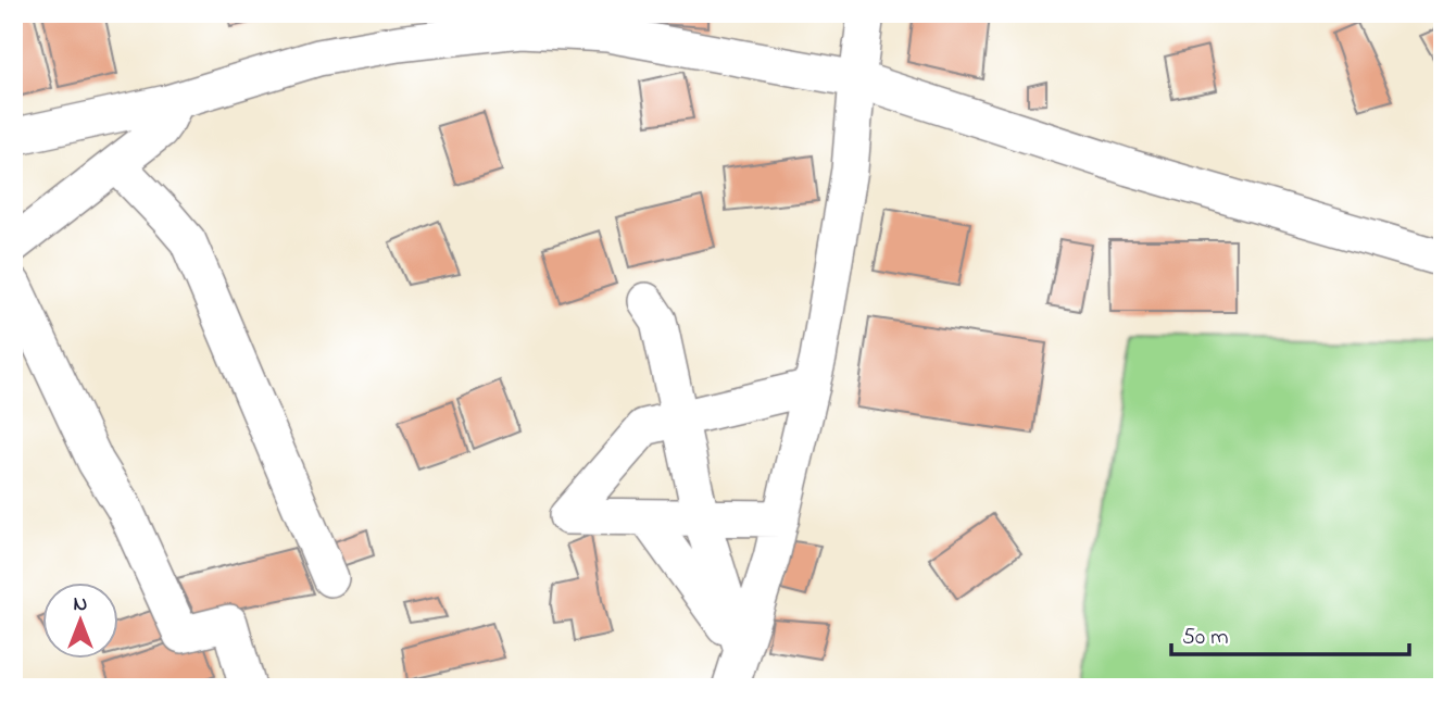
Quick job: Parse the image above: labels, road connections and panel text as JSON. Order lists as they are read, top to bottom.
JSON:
{
  "scale_bar": "50 m",
  "north": "top"
}
